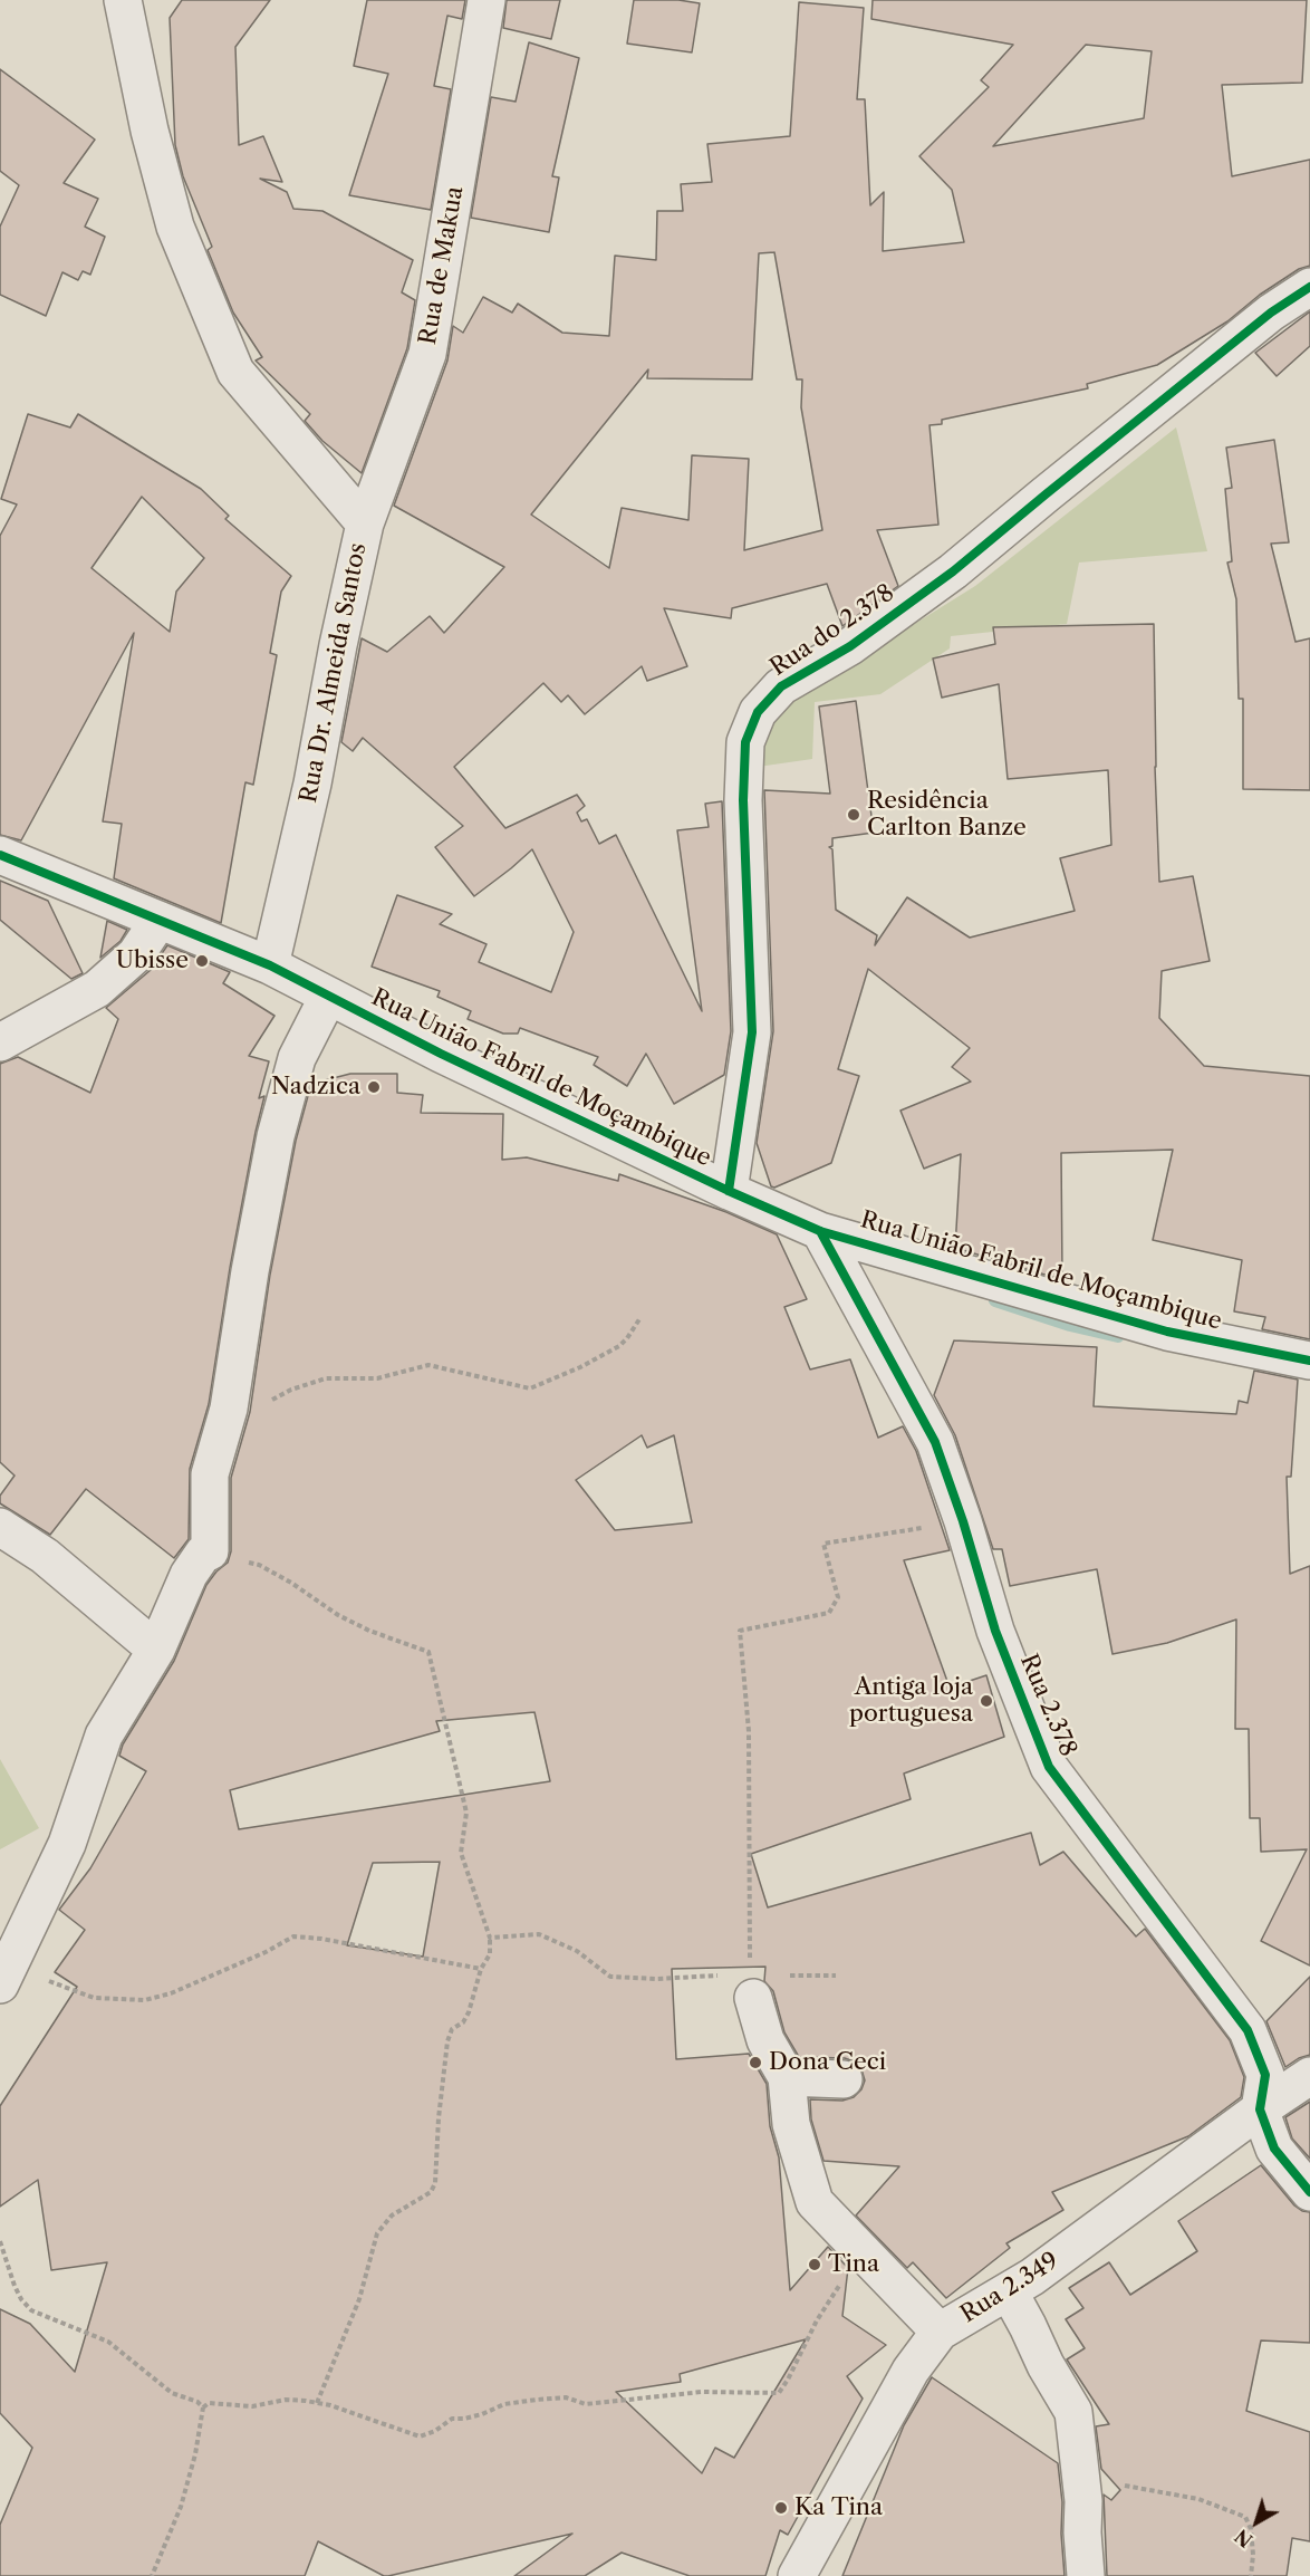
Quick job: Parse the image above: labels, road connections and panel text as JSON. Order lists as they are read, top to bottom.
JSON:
{
  "streets": {
    "street": [
      "Rua de Makua",
      "Rua do 2.378",
      "Rua Dr. Almeida Santos",
      "Rua União Fabril de Moçambique",
      "Rua 2.378",
      "Rua 2.349"
    ]
  },
  "crossings": [
    ["Rua de Makua", "Rua Dr. Almeida Santos"],
    ["Rua do 2.378", "Rua União Fabril de Moçambique"],
    ["Rua Dr. Almeida Santos", "Rua União Fabril de Moçambique"],
    ["Rua União Fabril de Moçambique", "Rua 2.378"],
    ["Rua 2.378", "Rua 2.349"]
  ],
  "places": [
    "Residência Carlton Banze",
    "Ubisse",
    "Nadzica",
    "Antiga loja portuguesa",
    "Dona Ceci",
    "Tina",
    "Ka Tina"
  ],
  "north": "bottom left"
}
